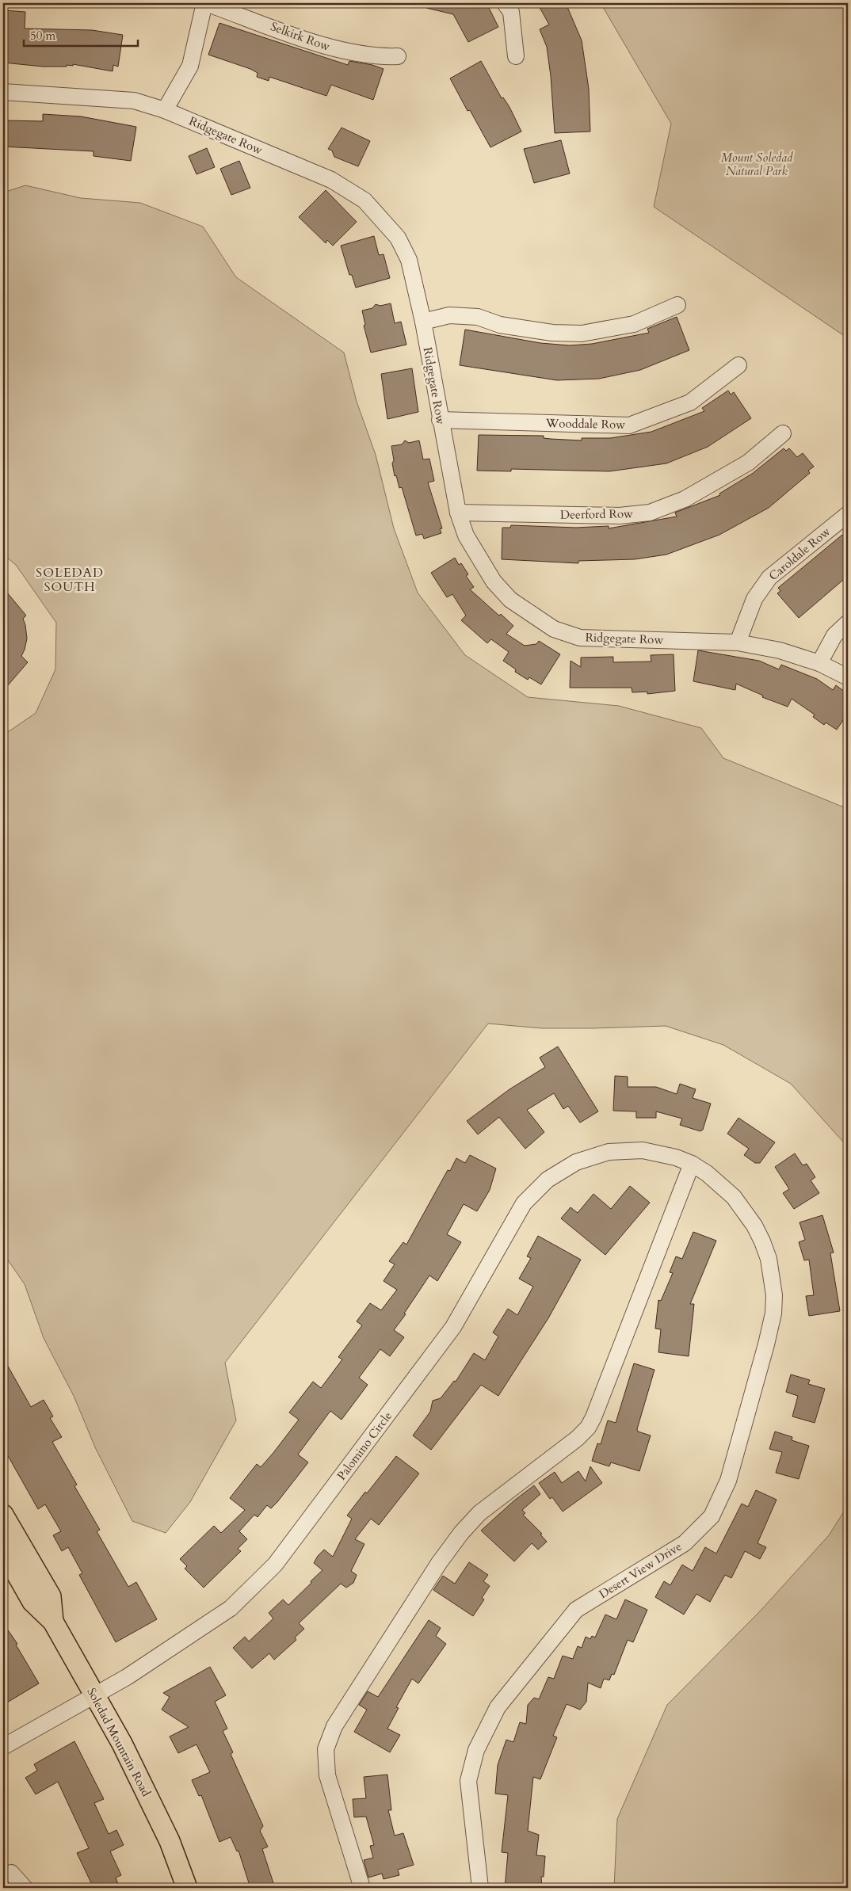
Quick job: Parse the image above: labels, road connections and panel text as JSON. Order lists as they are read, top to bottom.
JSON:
{
  "streets": {
    "main road": ["Soledad Mountain Road"],
    "street": [
      "Selkirk Row",
      "Ridgegate Row",
      "Wooddale Row",
      "Deerford Row",
      "Caroldale Row",
      "Palomino Circle",
      "Desert View Drive"
    ]
  },
  "crossings": [
    ["Ridgegate Row", "Wooddale Row"],
    ["Ridgegate Row", "Deerford Row"],
    ["Ridgegate Row", "Caroldale Row"],
    ["Palomino Circle", "Desert View Drive"],
    ["Palomino Circle", "Soledad Mountain Road"]
  ],
  "districts": ["SOLEDAD SOUTH"],
  "parks": ["Mount Soledad Natural Park"],
  "scale_bar": "50 m"
}
